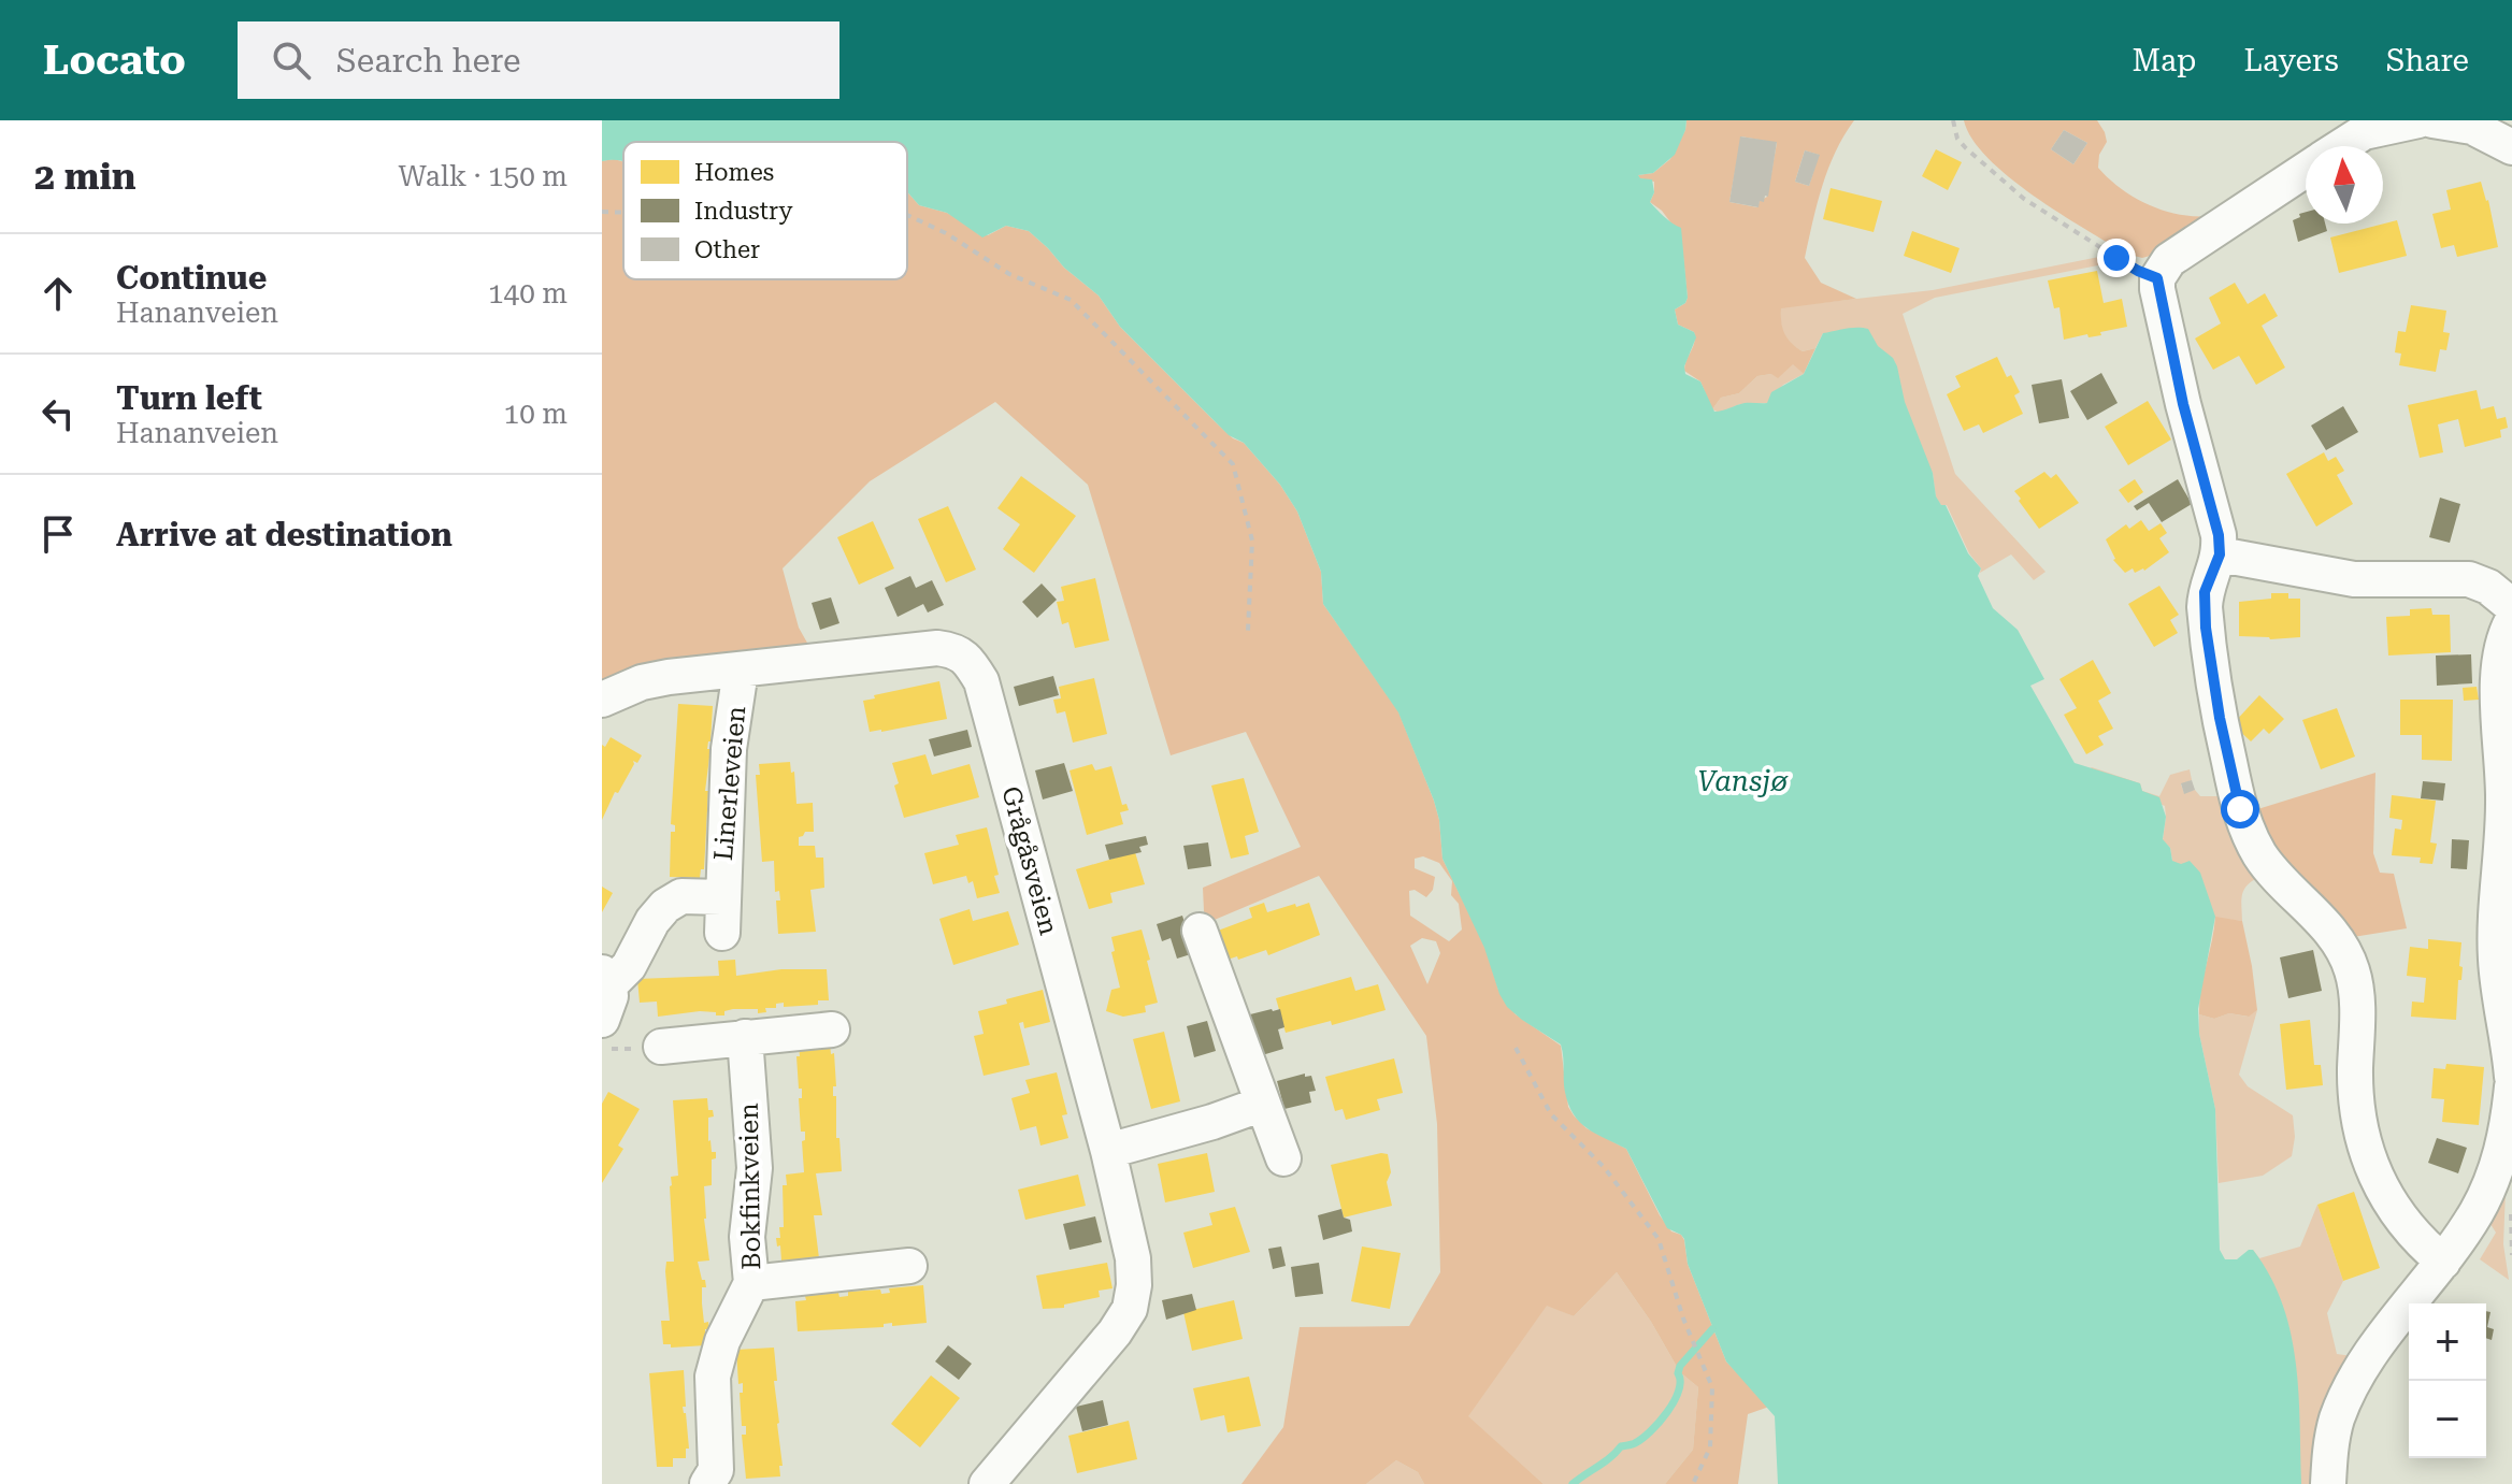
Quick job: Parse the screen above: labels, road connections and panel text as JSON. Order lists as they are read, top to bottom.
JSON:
{
  "streets": {
    "street": ["Linerleveien", "Grågåsveien", "Bokfinkveien"]
  },
  "crossings": [
    ["Linerleveien", "Grågåsveien"]
  ],
  "water": ["Vansjø"],
  "legend": ["Homes", "Industry", "Other"],
  "north": "top",
  "page": {
    "header": "Locato",
    "search": "Search here",
    "nav": ["Map", "Layers", "Share"],
    "heading": ["2 min", "Walk · 150 m"],
    "list": [
      ["Continue", "Hananveien", "140 m"],
      ["Turn left", "Hananveien", "10 m"],
      "Arrive at destination"
    ],
    "map_buttons": ["+", "−"]
  }
}
